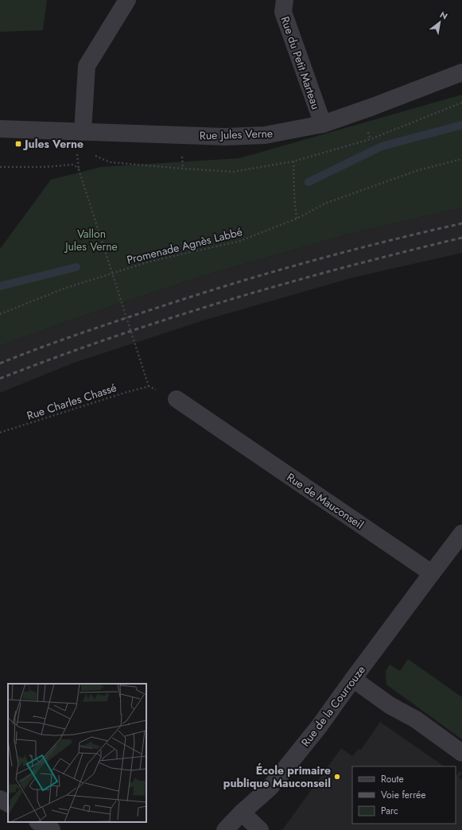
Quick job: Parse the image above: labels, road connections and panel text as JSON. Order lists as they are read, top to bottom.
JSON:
{
  "streets": {
    "street": [
      "Rue du Petit Marteau",
      "Rue Jules Verne",
      "Rue de Mauconseil",
      "Rue de la Courrouze"
    ],
    "path": ["Promenade Agnès Labbé", "Rue Charles Chassé"]
  },
  "crossings": [
    ["Rue du Petit Marteau", "Rue Jules Verne"],
    ["Rue de Mauconseil", "Rue de la Courrouze"]
  ],
  "parks": ["Vallon Jules Verne"],
  "places": {
    "transit": ["Jules Verne"],
    "other": ["École primaire publique Mauconseil"]
  },
  "legend": ["Route", "Voie ferrée", "Parc"],
  "north": "top right"
}
